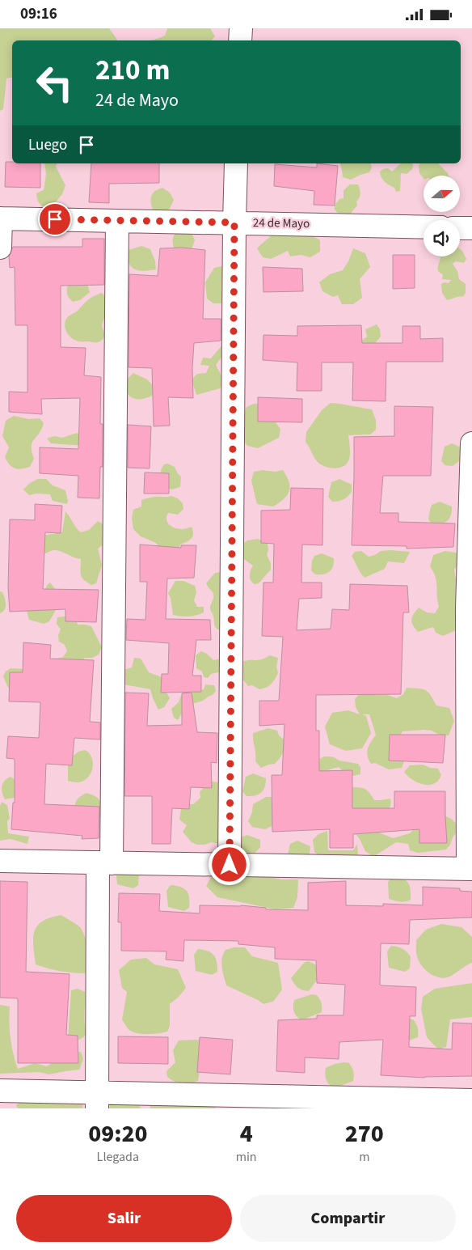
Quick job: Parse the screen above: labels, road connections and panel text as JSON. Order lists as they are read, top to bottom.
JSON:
{
  "streets": {
    "street": ["24 de Mayo"]
  },
  "north": "right",
  "page": {
    "status": "09:16",
    "turn": ["210 m", "24 de Mayo"],
    "then": "Luego",
    "eta": [
      "09:20",
      "Llegada",
      "4",
      "min",
      "270",
      "m"
    ],
    "buttons": ["Salir", "Compartir"]
  }
}
